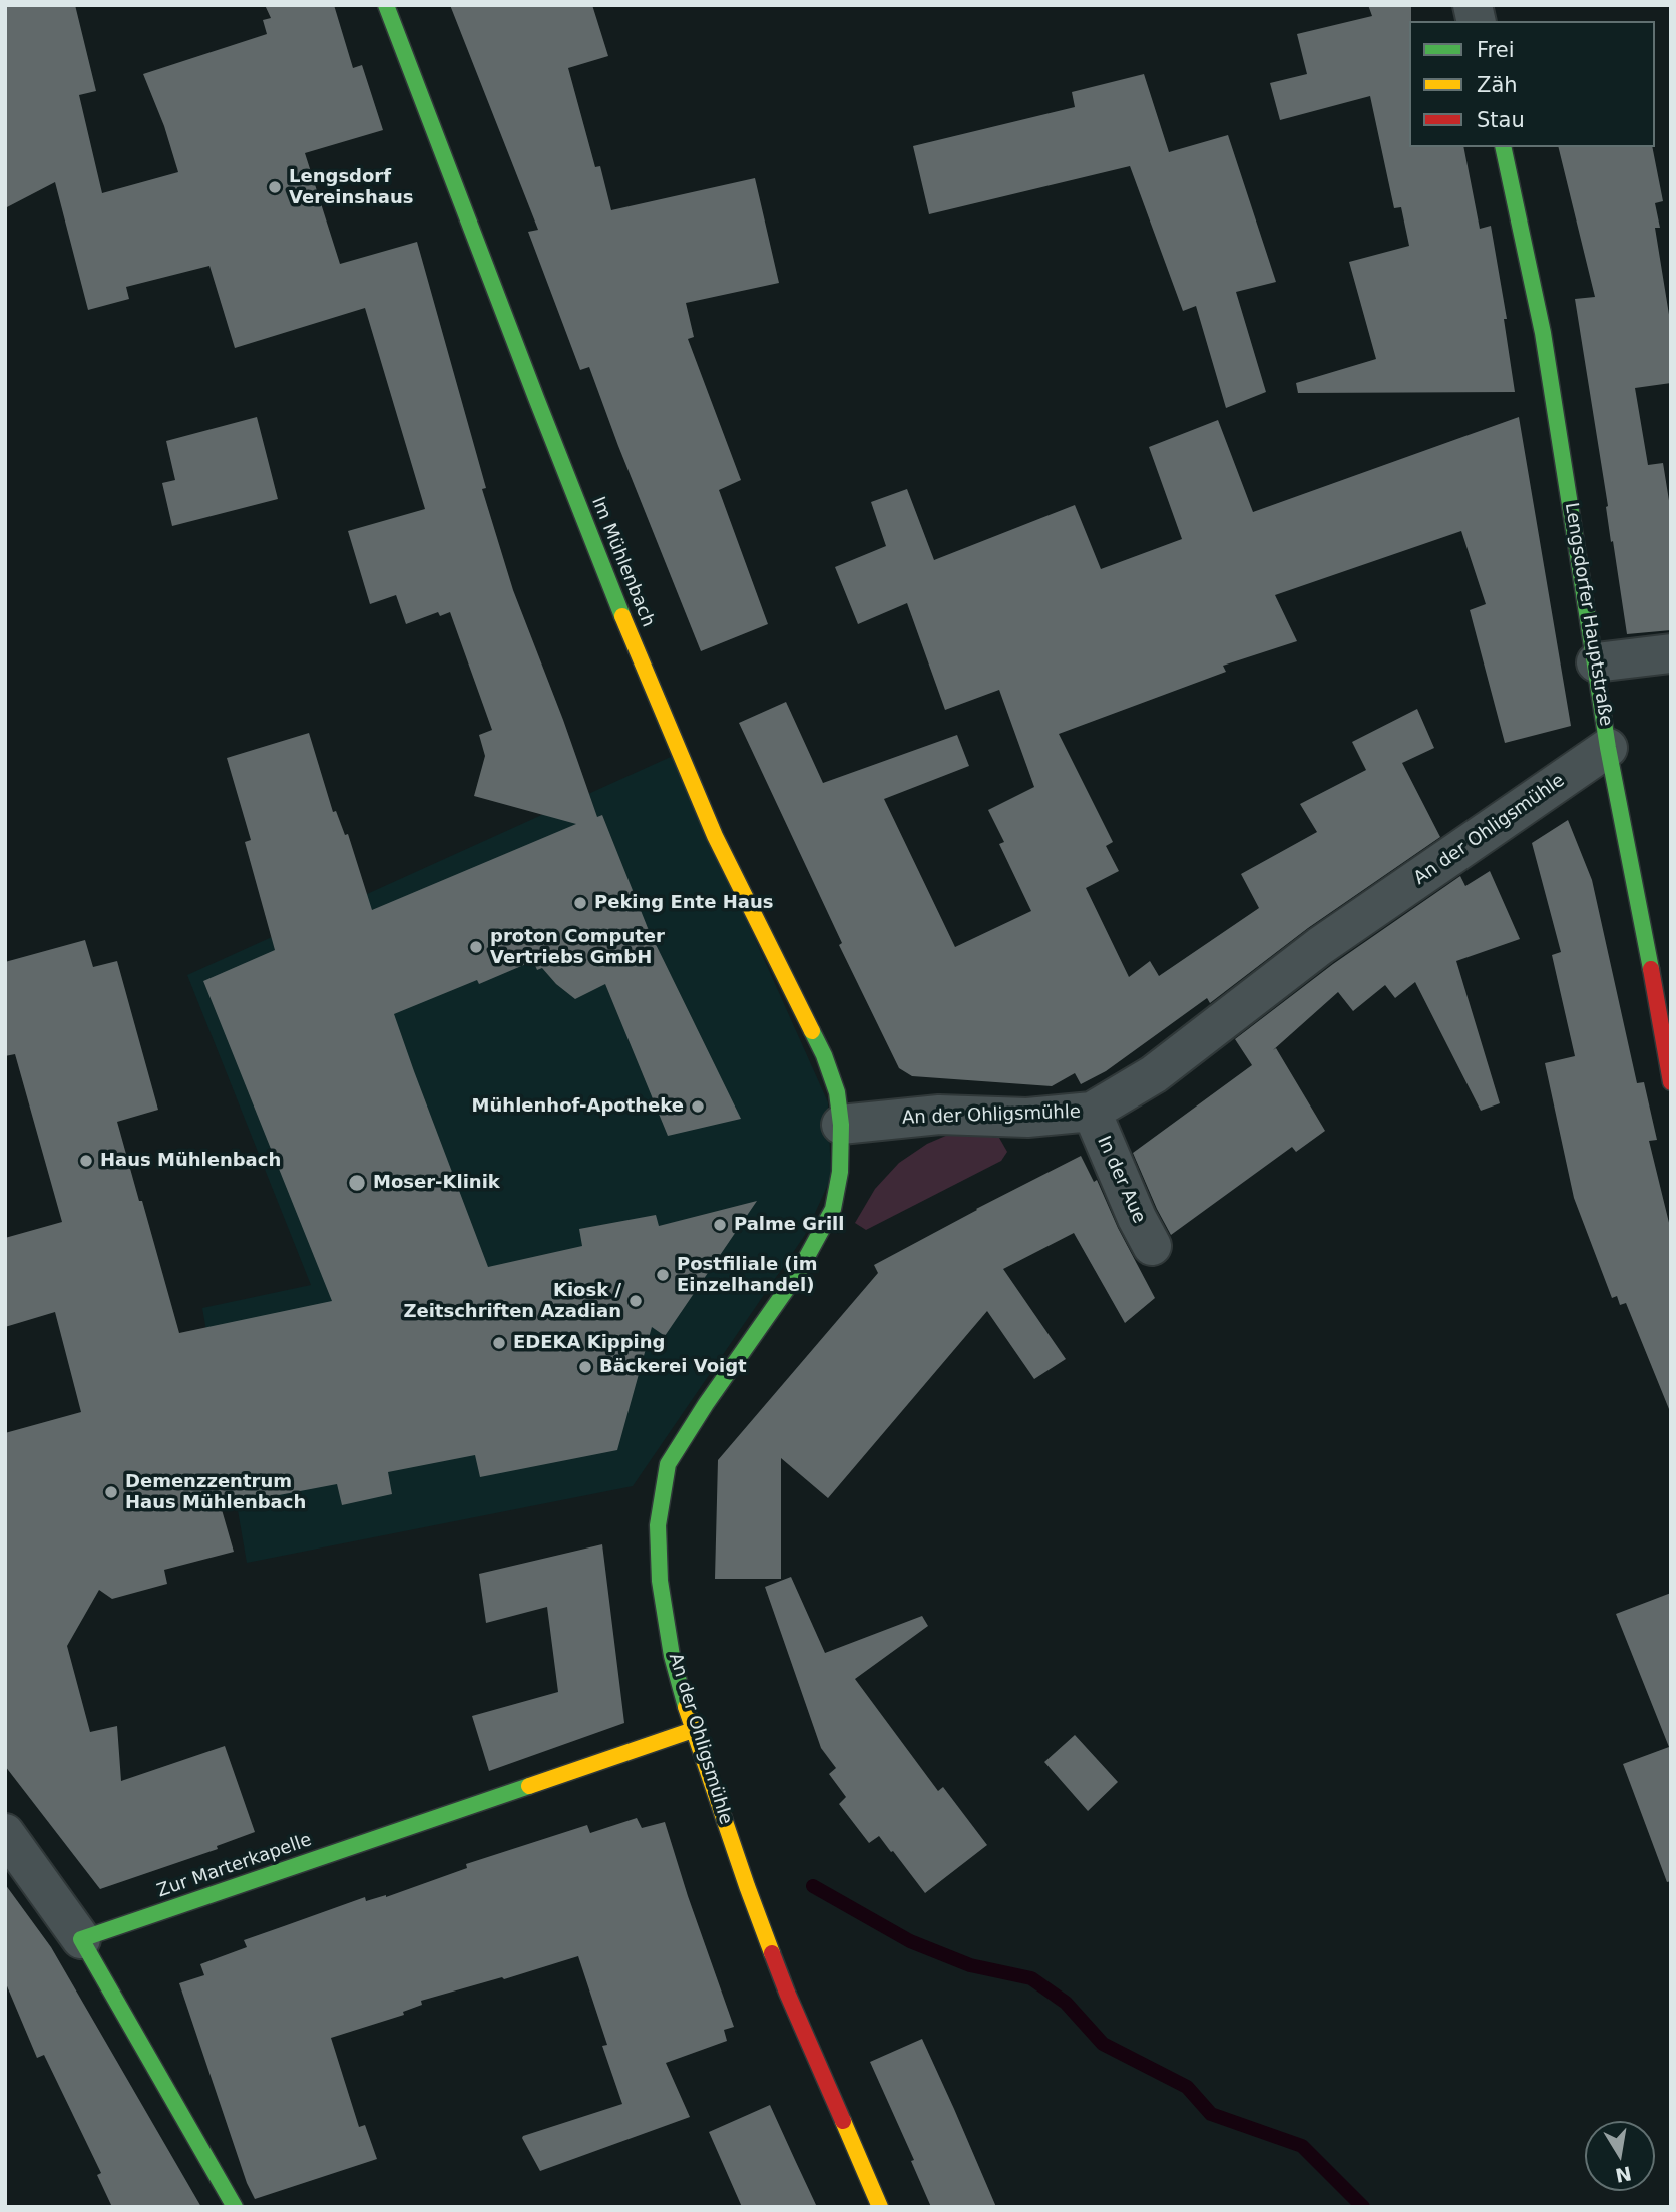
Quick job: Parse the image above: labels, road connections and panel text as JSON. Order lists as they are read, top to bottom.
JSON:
{
  "streets": {
    "street": [
      "Im Mühlenbach",
      "Lengsdorfer Hauptstraße",
      "An der Ohligsmühle",
      "In der Aue",
      "Zur Marterkapelle"
    ]
  },
  "crossings": [
    ["Im Mühlenbach", "An der Ohligsmühle"],
    ["Lengsdorfer Hauptstraße", "An der Ohligsmühle"],
    ["An der Ohligsmühle", "In der Aue"],
    ["An der Ohligsmühle", "Zur Marterkapelle"]
  ],
  "places": [
    "Lengsdorf Vereinshaus",
    "Peking Ente Haus",
    "proton Computer Vertriebs GmbH",
    "Mühlenhof-Apotheke",
    "Haus Mühlenbach",
    "Moser-Klinik",
    "Palme Grill",
    "Postfiliale (im Einzelhandel)",
    "Kiosk / Zeitschriften Azadian",
    "EDEKA Kipping",
    "Bäckerei Voigt",
    "Demenzzentrum Haus Mühlenbach"
  ],
  "legend": ["Frei", "Zäh", "Stau"],
  "north": "bottom"
}
